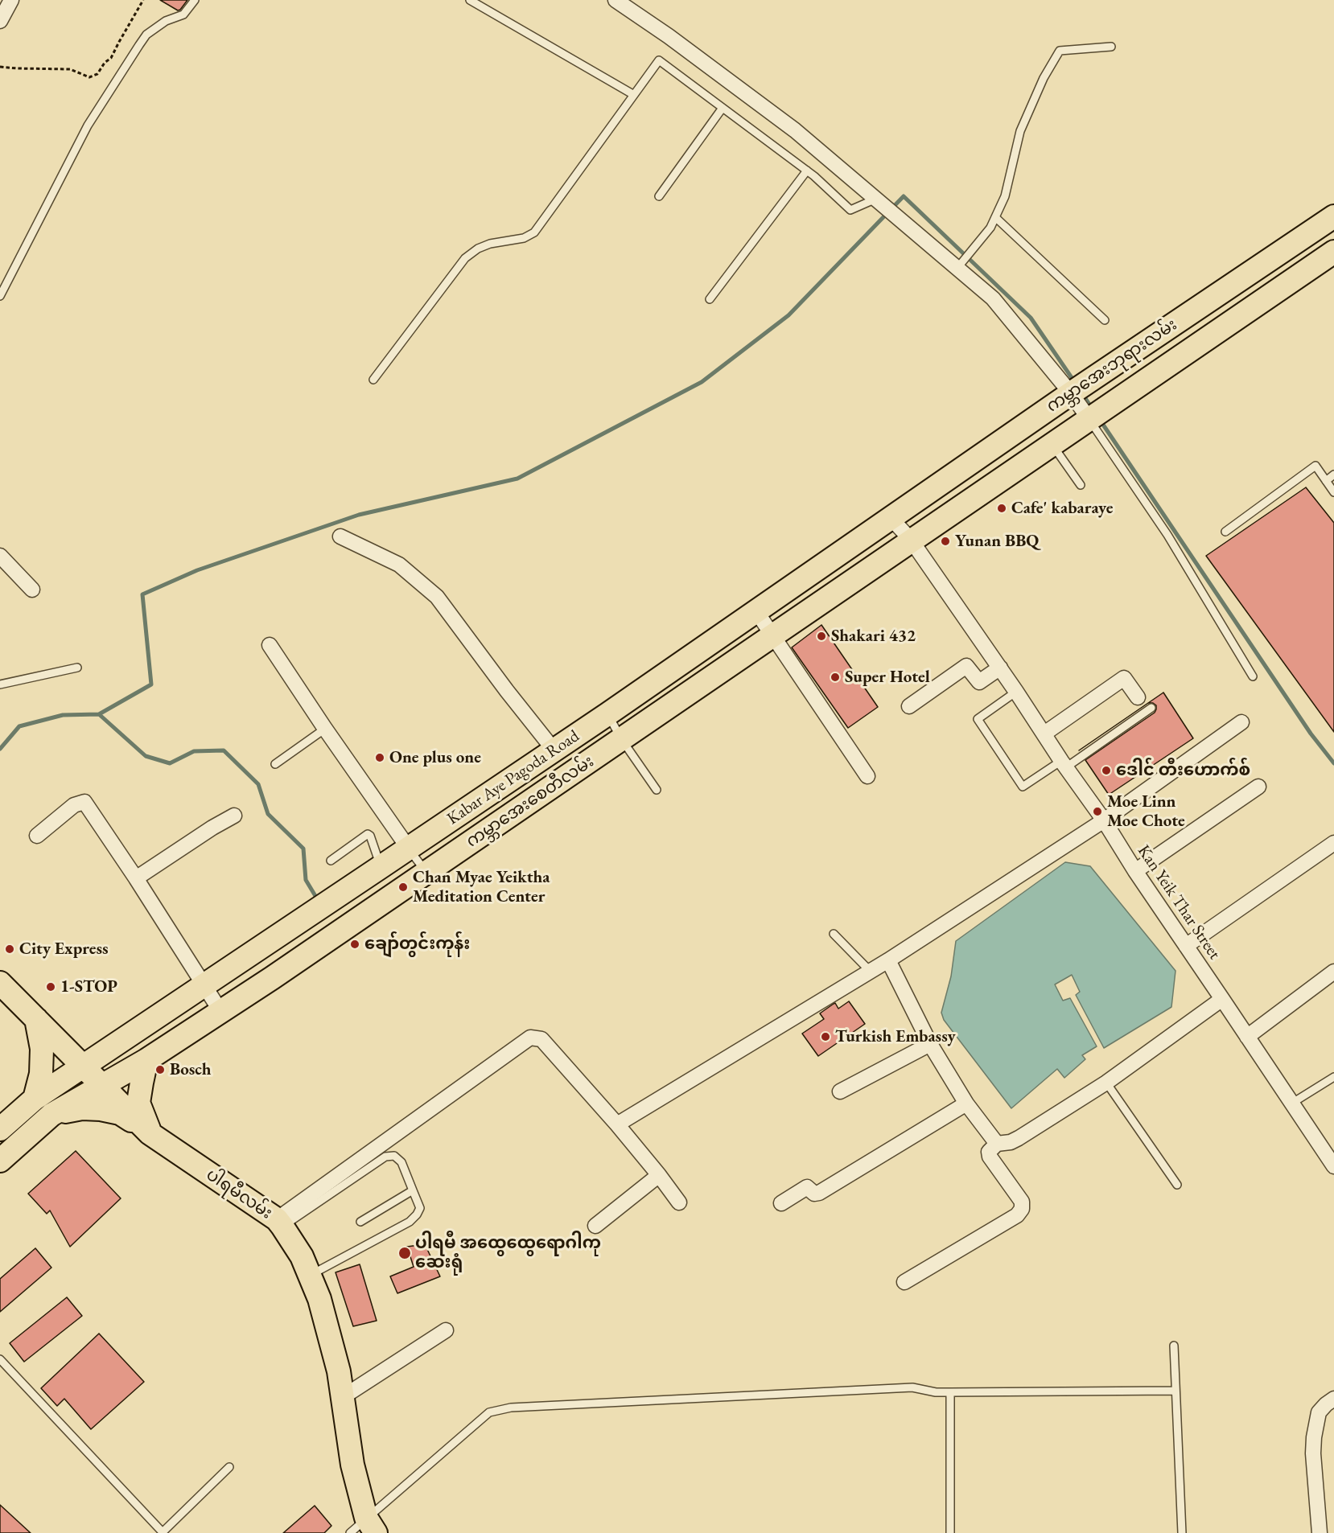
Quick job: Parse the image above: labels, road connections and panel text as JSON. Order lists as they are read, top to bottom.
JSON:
{
  "streets": {
    "main road": [
      "ကမ္ဘာအေးဘုရားလမ်း",
      "Kabar Aye Pagoda Road",
      "ကမ္ဘာအေးစေတီလမ်း",
      "ပါရမီလမ်း"
    ],
    "street": ["Kan Yeik Thar Street"]
  },
  "crossings": [
    ["ကမ္ဘာအေးဘုရားလမ်း", "Kabar Aye Pagoda Road"],
    ["ကမ္ဘာအေးဘုရားလမ်း", "ကမ္ဘာအေးစေတီလမ်း"],
    ["ကမ္ဘာအေးဘုရားလမ်း", "Kan Yeik Thar Street"],
    ["Kabar Aye Pagoda Road", "Kan Yeik Thar Street"],
    ["ကမ္ဘာအေးစေတီလမ်း", "Kan Yeik Thar Street"]
  ],
  "places": [
    "Cafe' kabaraye",
    "Yunan BBQ",
    "Shakari 432",
    "Super Hotel",
    "One plus one",
    "ဒေါင် တီးဟောက်စ်",
    "Moe Linn Moe Chote",
    "Chan Myae Yeiktha Meditation Center",
    "ချော်တွင်းကုန်း",
    "City Express",
    "1-STOP",
    "Turkish Embassy",
    "Bosch",
    "ပါရမီ အထွေထွေရောဂါကု ဆေးရုံ"
  ]
}
